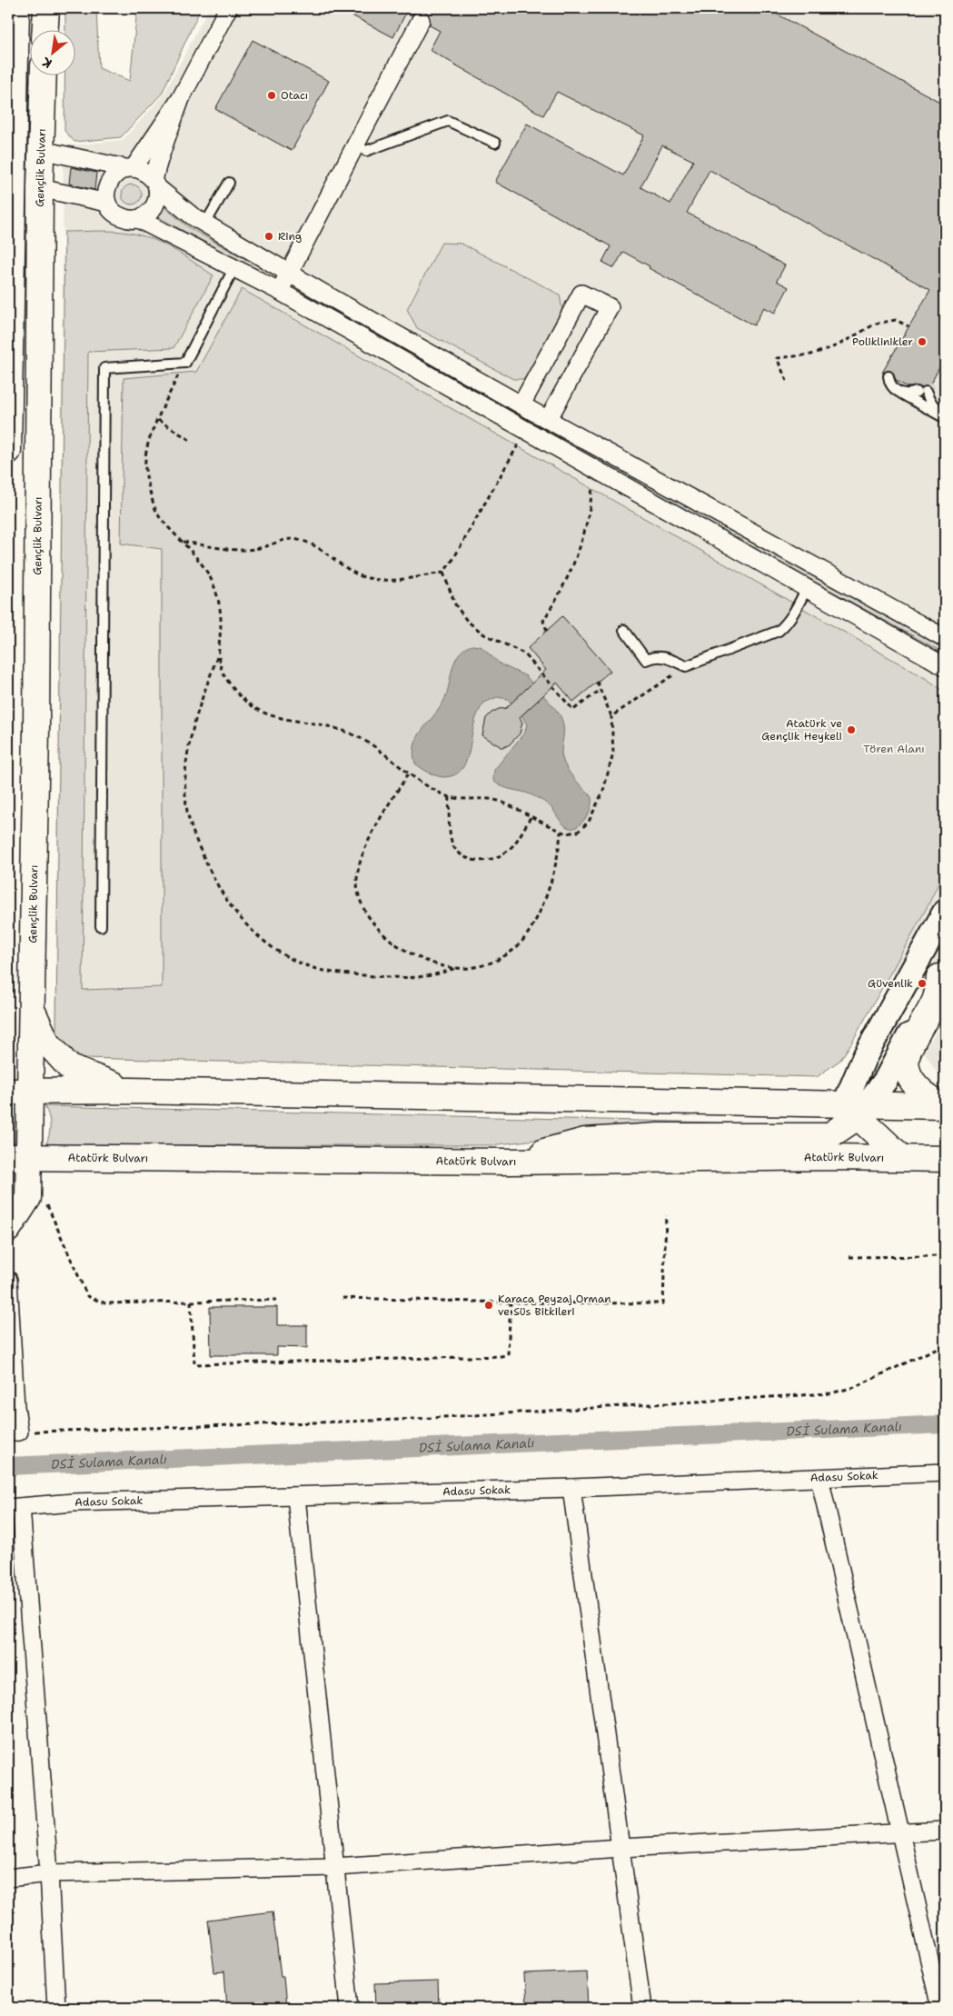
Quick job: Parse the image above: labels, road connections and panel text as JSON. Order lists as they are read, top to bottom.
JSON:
{
  "streets": {
    "highway": ["Gençlik Bulvarı", "Atatürk Bulvarı"],
    "street": ["Adasu Sokak"]
  },
  "crossings": [
    ["Gençlik Bulvarı", "Atatürk Bulvarı"]
  ],
  "water": ["DSİ Sulama Kanalı"],
  "parks": ["Tören Alanı"],
  "places": [
    "Otacı",
    "Ring",
    "Poliklinikler",
    "Atatürk ve Gençlik Heykeli",
    "Güvenlik",
    "Karaca Peyzaj Orman ve Süs Bitkileri"
  ],
  "north": "bottom left"
}
